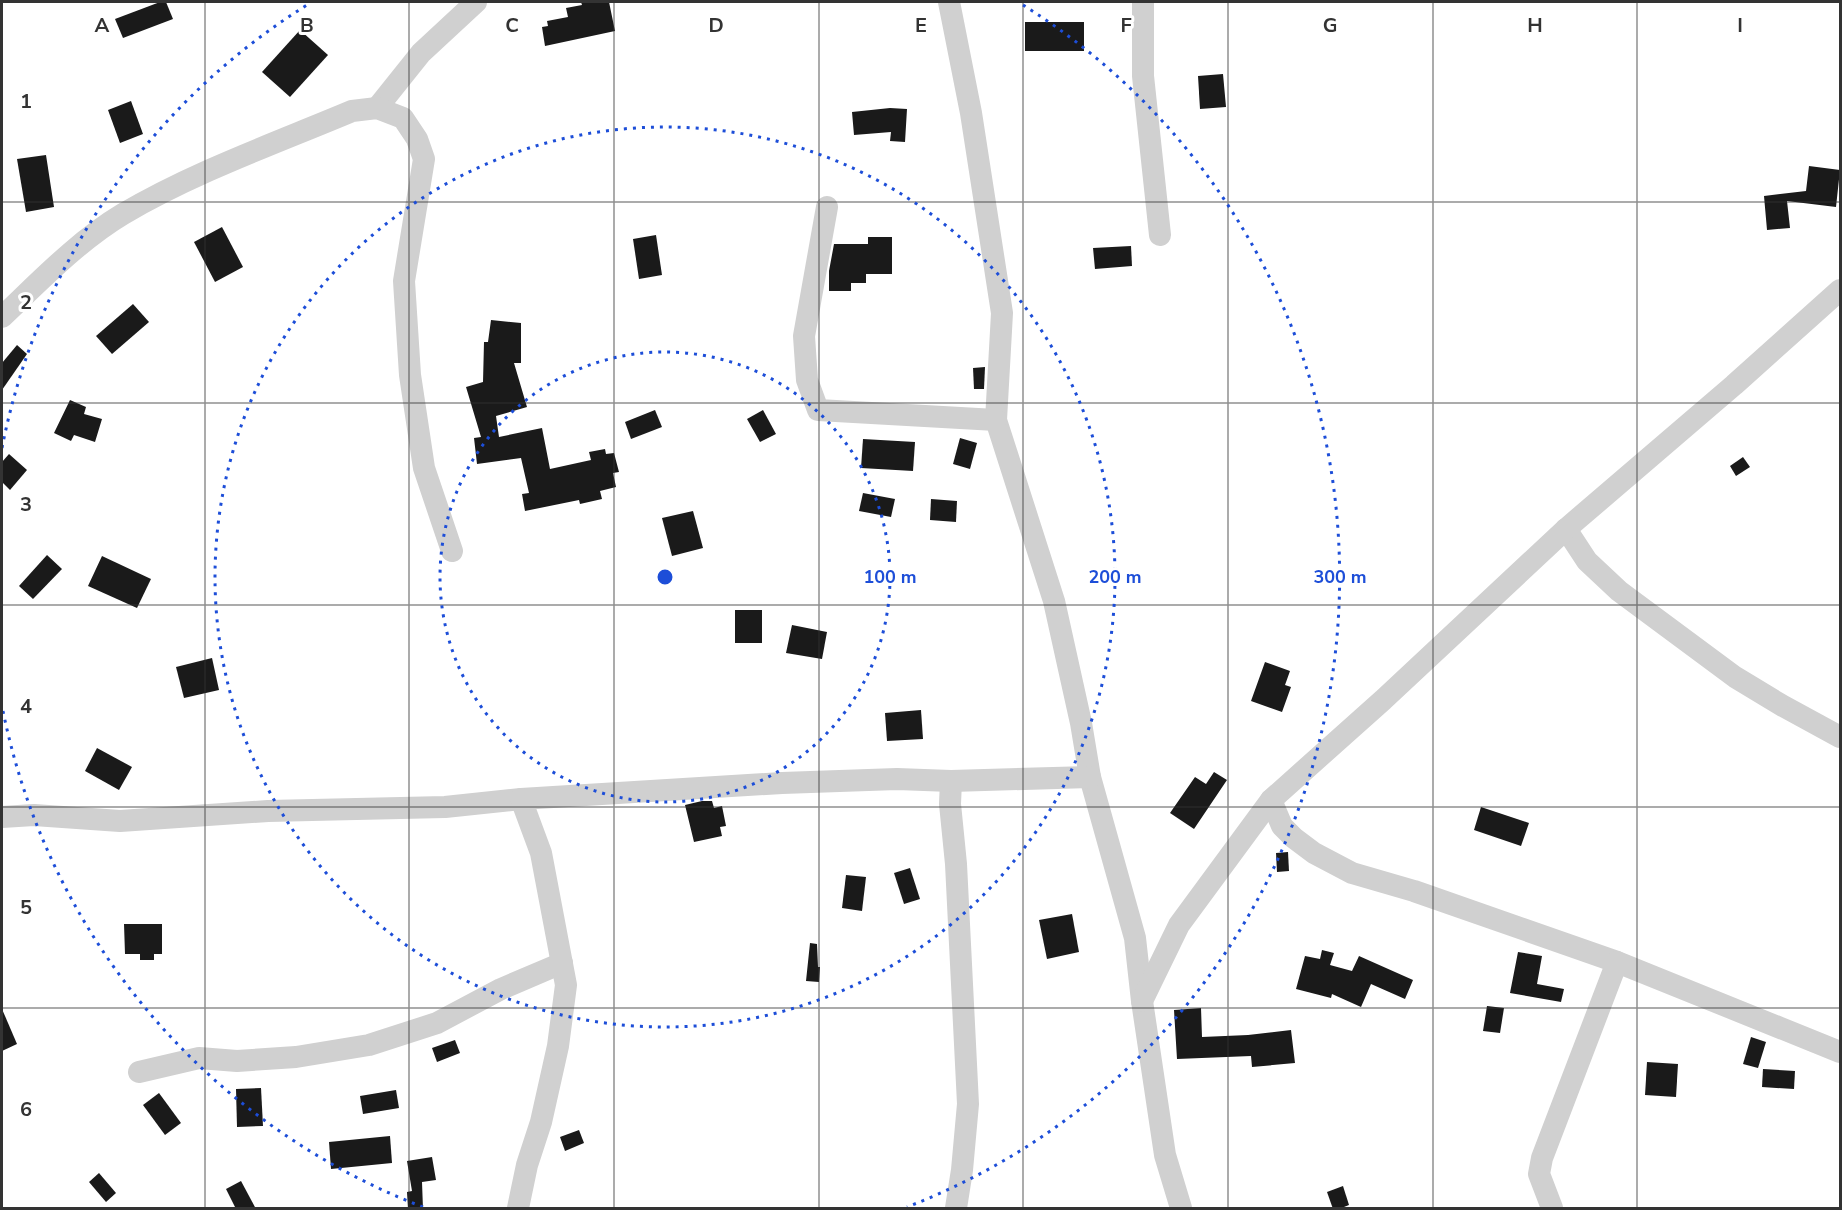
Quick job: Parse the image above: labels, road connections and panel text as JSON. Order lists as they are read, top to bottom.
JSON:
{
  "grid": {
    "columns": [
      "A",
      "B",
      "C",
      "D",
      "E",
      "F",
      "G",
      "H",
      "I"
    ],
    "rows": [
      "1",
      "2",
      "3",
      "4",
      "5",
      "6"
    ]
  },
  "rings": ["100 m", "200 m", "300 m"]
}
